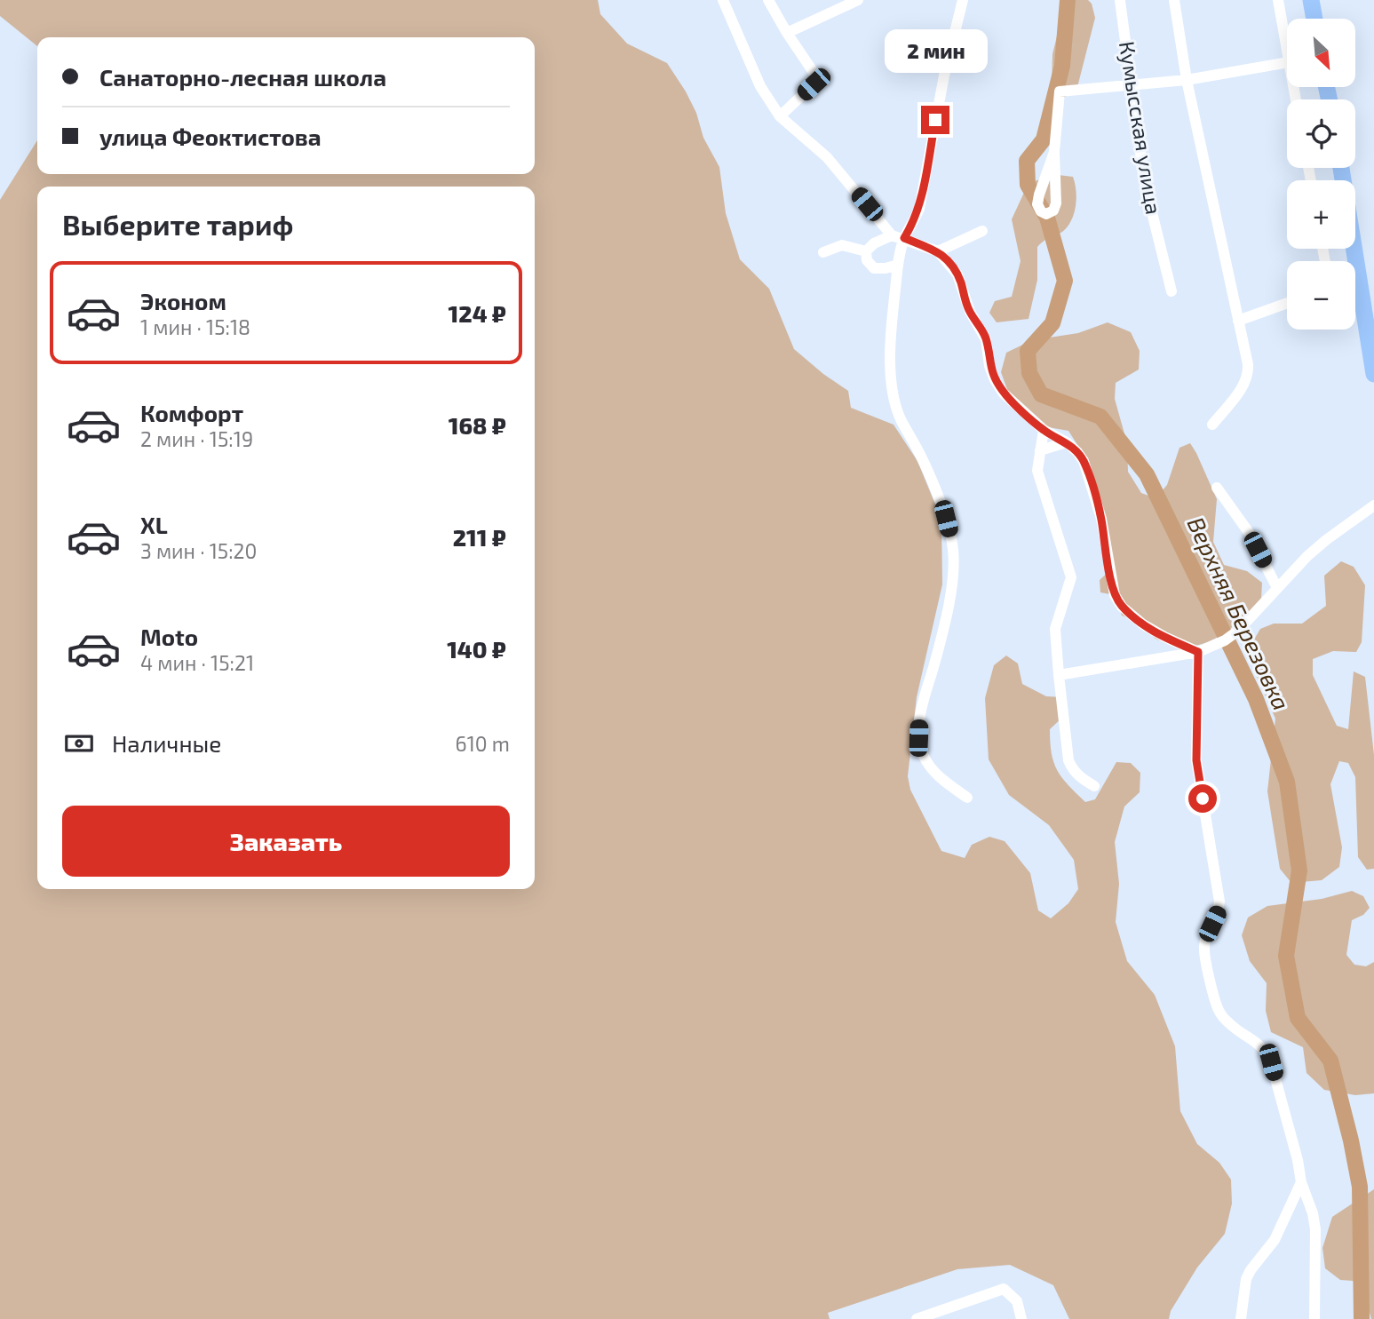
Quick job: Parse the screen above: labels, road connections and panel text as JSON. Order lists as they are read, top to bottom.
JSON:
{
  "streets": {
    "street": ["Кумысская улица"]
  },
  "water": ["Верхняя Березовка"],
  "north": "bottom right",
  "page": {
    "map_buttons": ["+", "−"],
    "bubble": "2 мин",
    "banner": ["Санаторно-лесная школа", "улица Феоктистова"],
    "heading": "Выберите тариф",
    "list": [
      {
        "name": "Эконом",
        "note": "1 мин · 15:18",
        "value": "124 ₽"
      },
      {
        "name": "Комфорт",
        "note": "2 мин · 15:19",
        "value": "168 ₽"
      },
      {
        "name": "XL",
        "note": "3 мин · 15:20",
        "value": "211 ₽"
      },
      {
        "name": "Moto",
        "note": "4 мин · 15:21",
        "value": "140 ₽"
      }
    ],
    "pay": ["Наличные", "610 m"],
    "buttons": "Заказать"
  }
}
